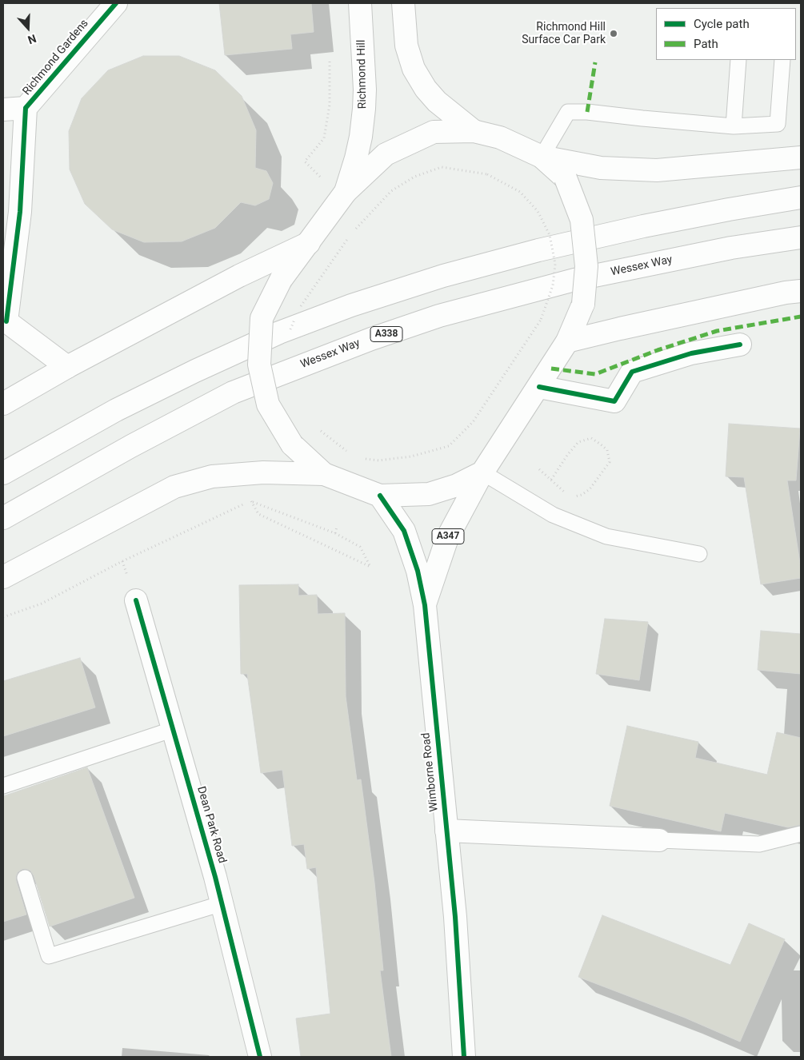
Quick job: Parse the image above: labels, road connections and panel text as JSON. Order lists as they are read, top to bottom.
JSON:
{
  "streets": {
    "main road": [
      "Richmond Gardens",
      "Richmond Hill",
      "Wessex Way",
      "A338",
      "A347",
      "Wimborne Road",
      "Dean Park Road"
    ]
  },
  "places": ["Richmond Hill Surface Car Park"],
  "legend": ["Cycle path", "Path"],
  "north": "bottom"
}
